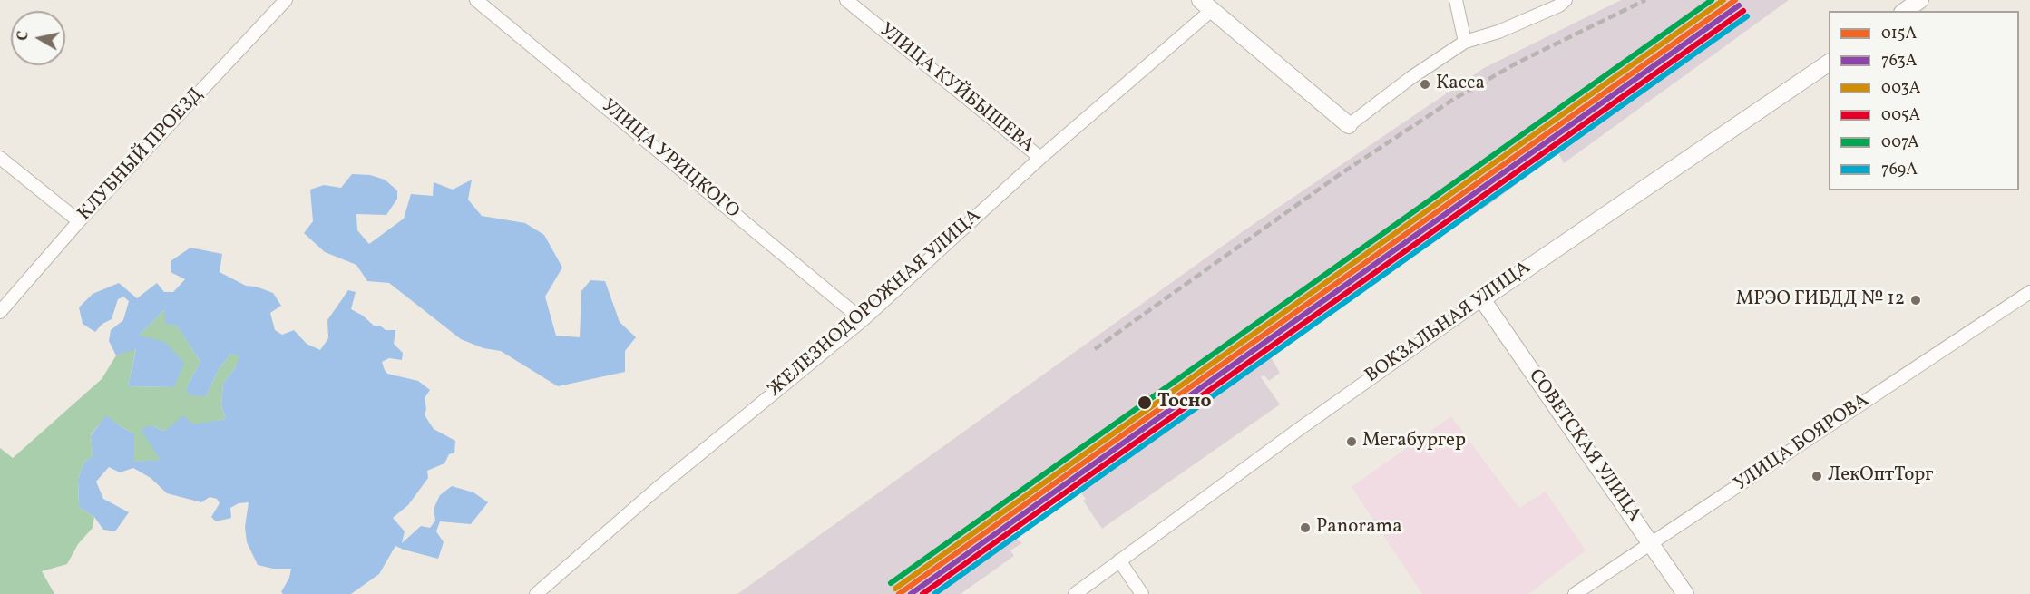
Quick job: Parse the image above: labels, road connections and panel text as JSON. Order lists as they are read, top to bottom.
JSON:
{
  "streets": {
    "street": [
      "УЛИЦА КУЙБЫШЕВА",
      "КЛУБНЫЙ ПРОЕЗД",
      "УЛИЦА УРИЦКОГО",
      "ЖЕЛЕЗНОДОРОЖНАЯ УЛИЦА",
      "ВОКЗАЛЬНАЯ УЛИЦА",
      "УЛИЦА БОЯРОВА",
      "СОВЕТСКАЯ УЛИЦА"
    ]
  },
  "crossings": [
    ["УЛИЦА КУЙБЫШЕВА", "ЖЕЛЕЗНОДОРОЖНАЯ УЛИЦА"],
    ["УЛИЦА УРИЦКОГО", "ЖЕЛЕЗНОДОРОЖНАЯ УЛИЦА"],
    ["ВОКЗАЛЬНАЯ УЛИЦА", "СОВЕТСКАЯ УЛИЦА"],
    ["УЛИЦА БОЯРОВА", "СОВЕТСКАЯ УЛИЦА"]
  ],
  "places": [
    "Касса",
    "МРЭО ГИБДД № 12",
    "Тосно",
    "Мегабургер",
    "ЛекОптТорг",
    "Panorama"
  ],
  "lines": [
    "transit line 015А",
    "transit line 003А",
    "transit line 007А",
    "transit line 763А",
    "transit line 005А",
    "transit line 769А"
  ],
  "legend": [
    "015А",
    "763А",
    "003А",
    "005А",
    "007А",
    "769А"
  ],
  "north": "left"
}
